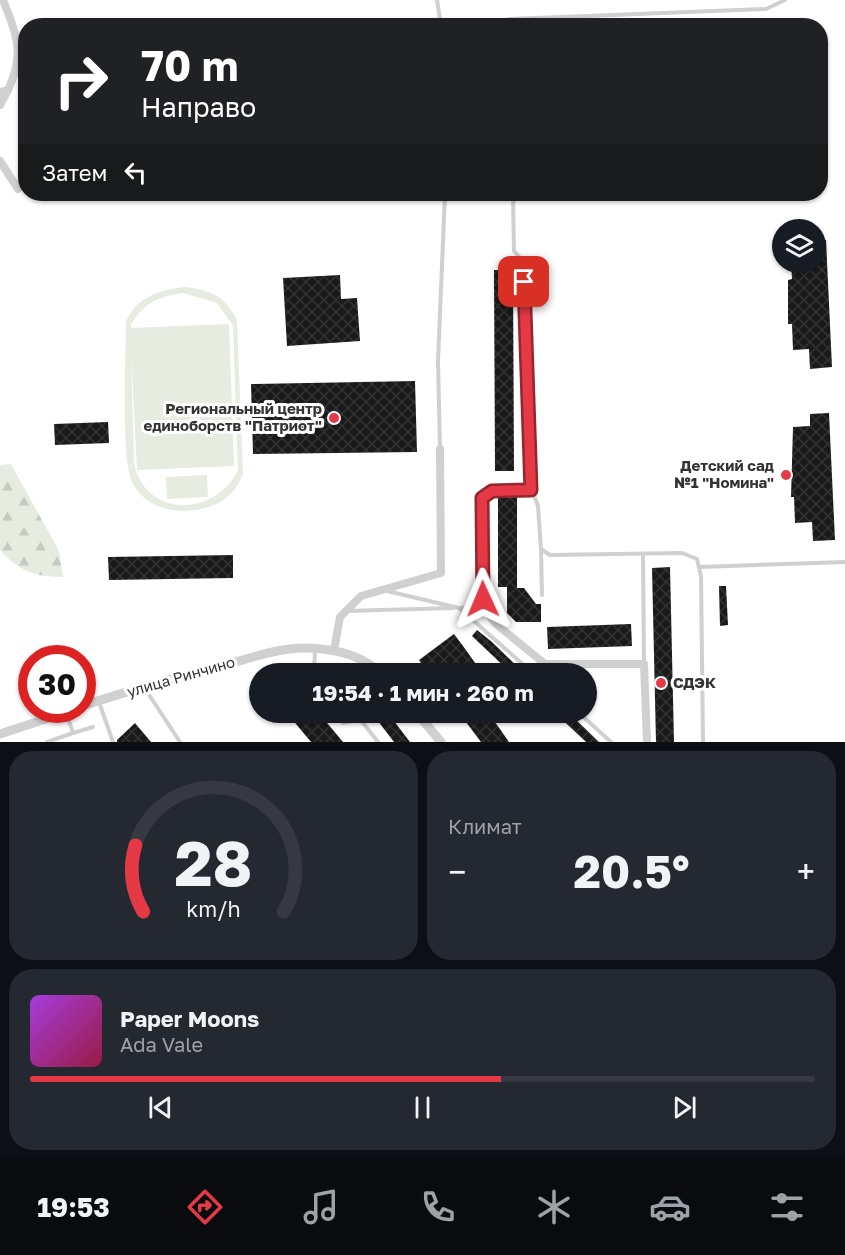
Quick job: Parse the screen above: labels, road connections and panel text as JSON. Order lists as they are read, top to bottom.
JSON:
{
  "streets": {
    "street": ["улица Ринчино"]
  },
  "places": ["Региональный центр единоборств \"Патриот\"", "Детский сад №1 \"Номина\"", "СДЭК"],
  "page": {
    "turn": ["70 m", "Направо"],
    "then": "Затем",
    "limit": "30",
    "trip": "19:54 · 1 мин · 260 m",
    "tile": "Климат",
    "heat": ["−", "20.5°", "+"],
    "song": ["Paper Moons", "Ada Vale"],
    "tabs": "19:53",
    "gauge": ["28", "km/h"]
  }
}
